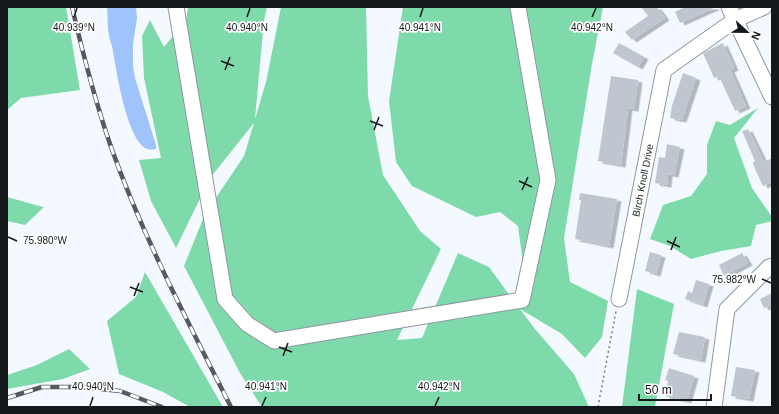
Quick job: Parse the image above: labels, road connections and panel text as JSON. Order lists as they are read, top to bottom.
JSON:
{
  "streets": {
    "street": ["Birch Knoll Drive"]
  },
  "scale_bar": "50 m",
  "north": "right",
  "coordinates": [
    "40.939°N",
    "40.940°N",
    "40.941°N",
    "40.942°N",
    "75.980°W",
    "75.982°W"
  ]
}
